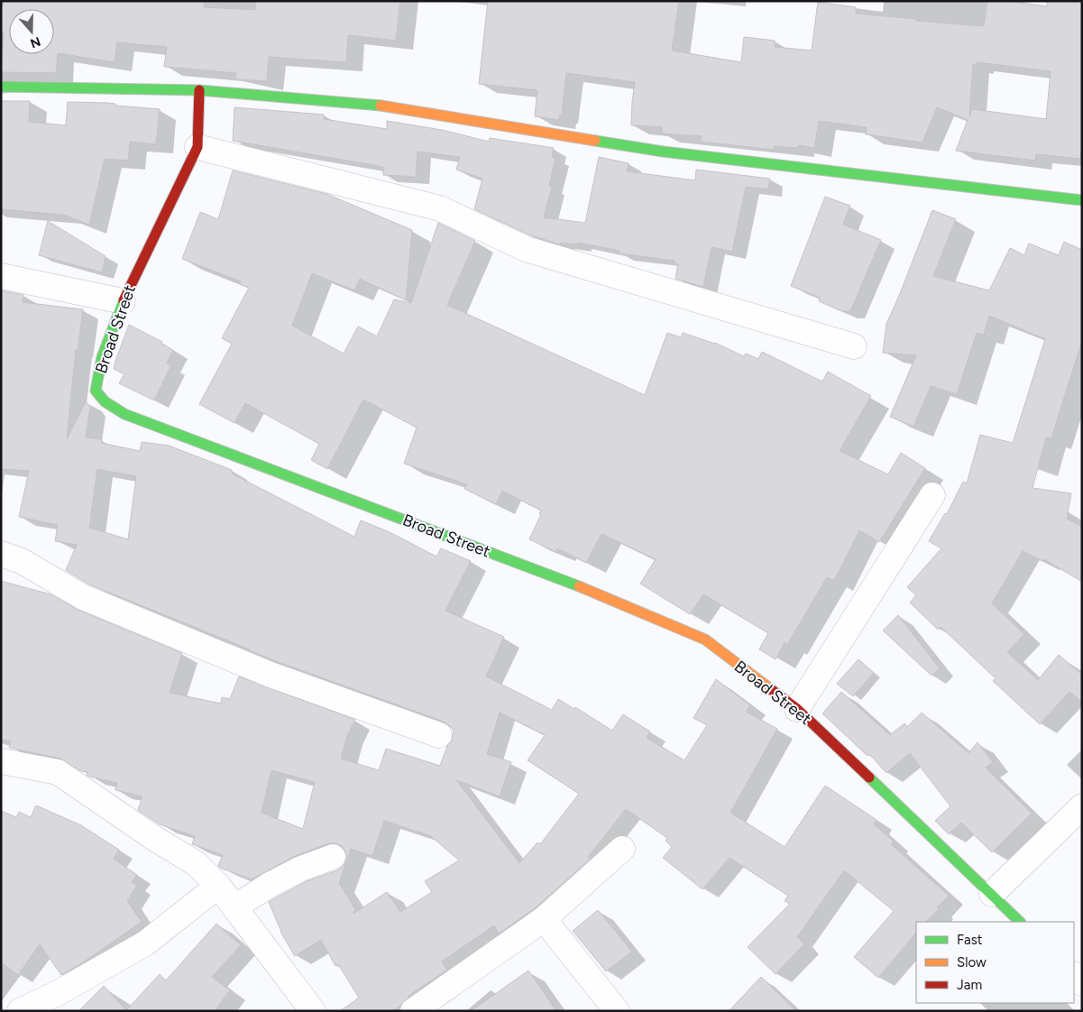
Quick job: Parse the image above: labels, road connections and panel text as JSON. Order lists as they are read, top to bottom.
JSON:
{
  "streets": {
    "street": ["Broad Street"]
  },
  "legend": ["Fast", "Slow", "Jam"],
  "north": "bottom"
}
